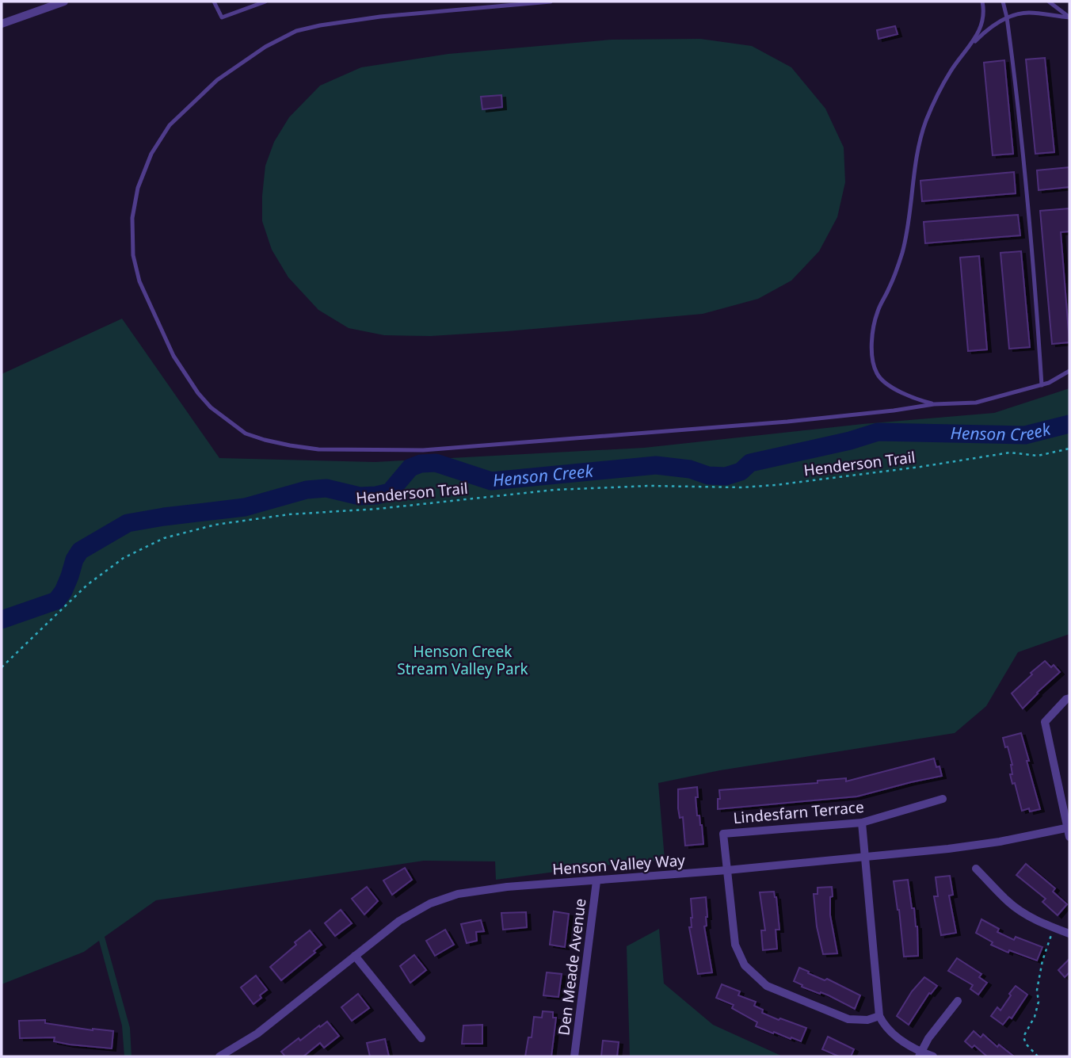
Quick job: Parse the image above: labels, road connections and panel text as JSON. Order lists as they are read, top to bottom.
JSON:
{
  "streets": {
    "street": ["Lindesfarn Terrace", "Henson Valley Way", "Den Meade Avenue"],
    "path": ["Henderson Trail"]
  },
  "crossings": [
    ["Lindesfarn Terrace", "Henson Valley Way"],
    ["Henson Valley Way", "Den Meade Avenue"]
  ],
  "water": ["Henson Creek"],
  "parks": ["Henson Creek Stream Valley Park"]
}
